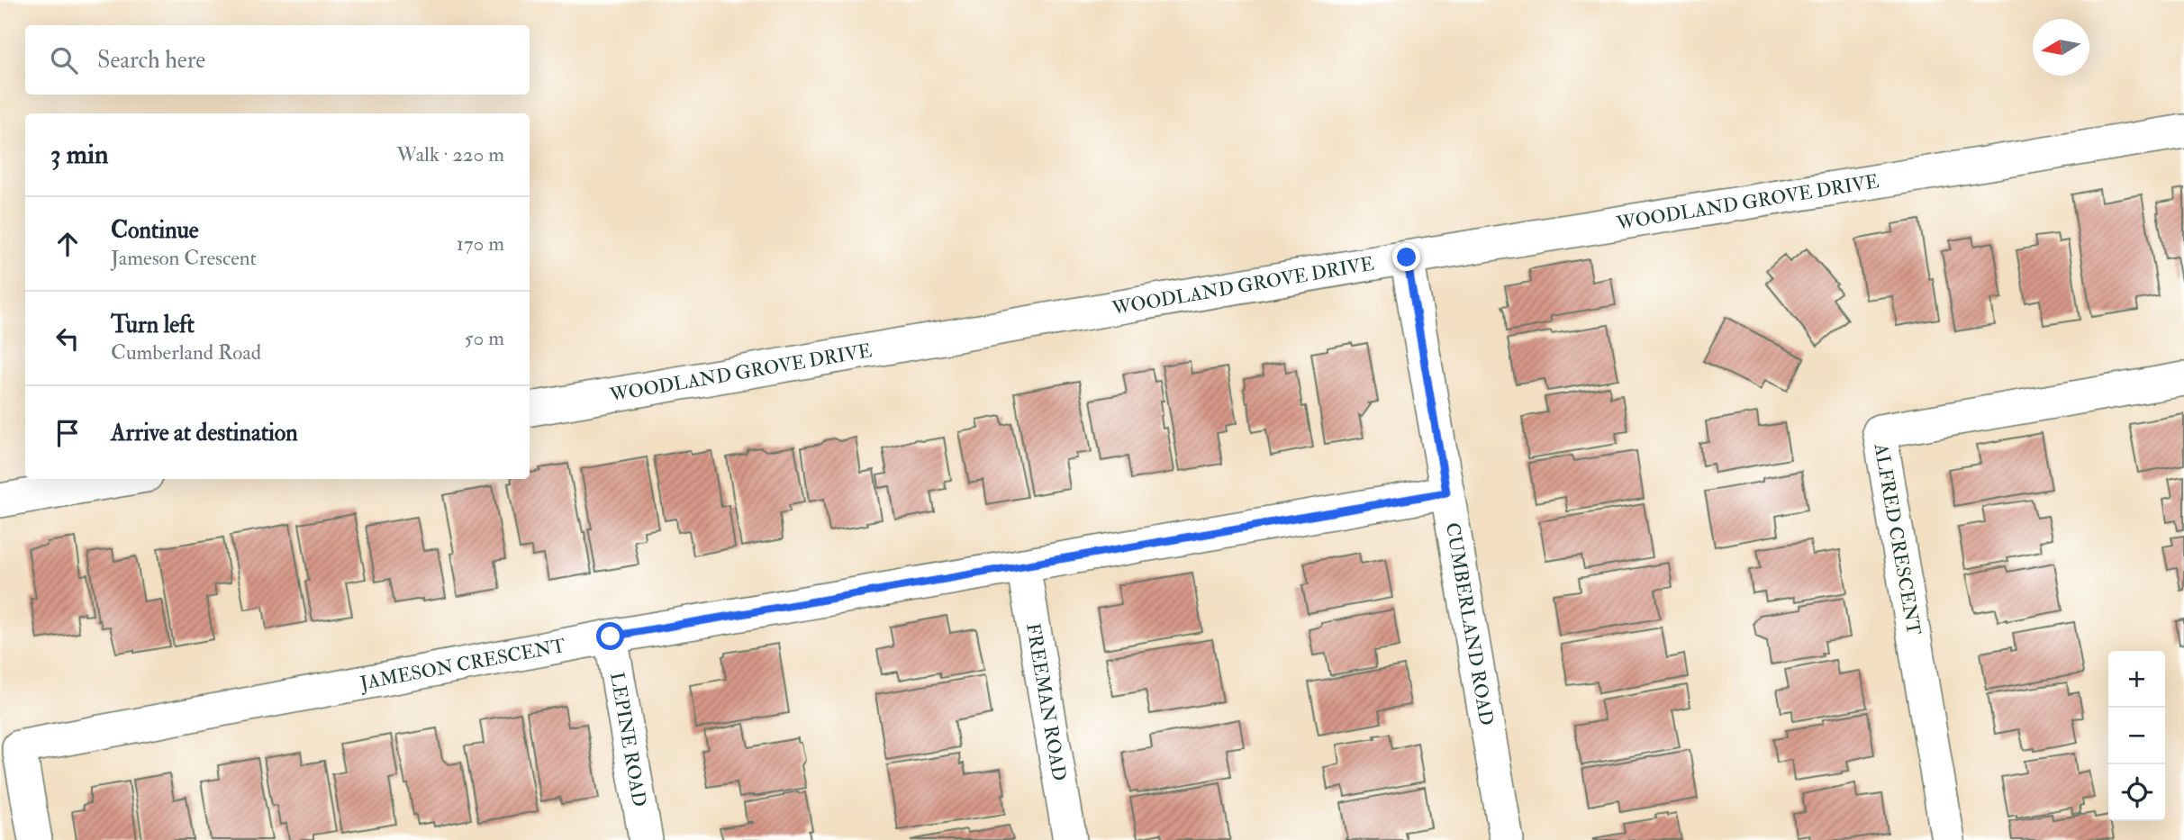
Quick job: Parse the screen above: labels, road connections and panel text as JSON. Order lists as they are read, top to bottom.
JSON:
{
  "streets": {
    "street": [
      "WOODLAND GROVE DRIVE",
      "ALFRED CRESCENT",
      "CUMBERLAND ROAD",
      "JAMESON CRESCENT",
      "FREEMAN ROAD",
      "LEPINE ROAD"
    ]
  },
  "crossings": [
    ["WOODLAND GROVE DRIVE", "CUMBERLAND ROAD"],
    ["CUMBERLAND ROAD", "JAMESON CRESCENT"],
    ["JAMESON CRESCENT", "FREEMAN ROAD"],
    ["JAMESON CRESCENT", "LEPINE ROAD"]
  ],
  "north": "left",
  "page": {
    "search": "Search here",
    "heading": ["3 min", "Walk · 220 m"],
    "list": [
      ["Continue", "Jameson Crescent", "170 m"],
      ["Turn left", "Cumberland Road", "50 m"],
      "Arrive at destination"
    ],
    "map_buttons": ["+", "−"]
  }
}
